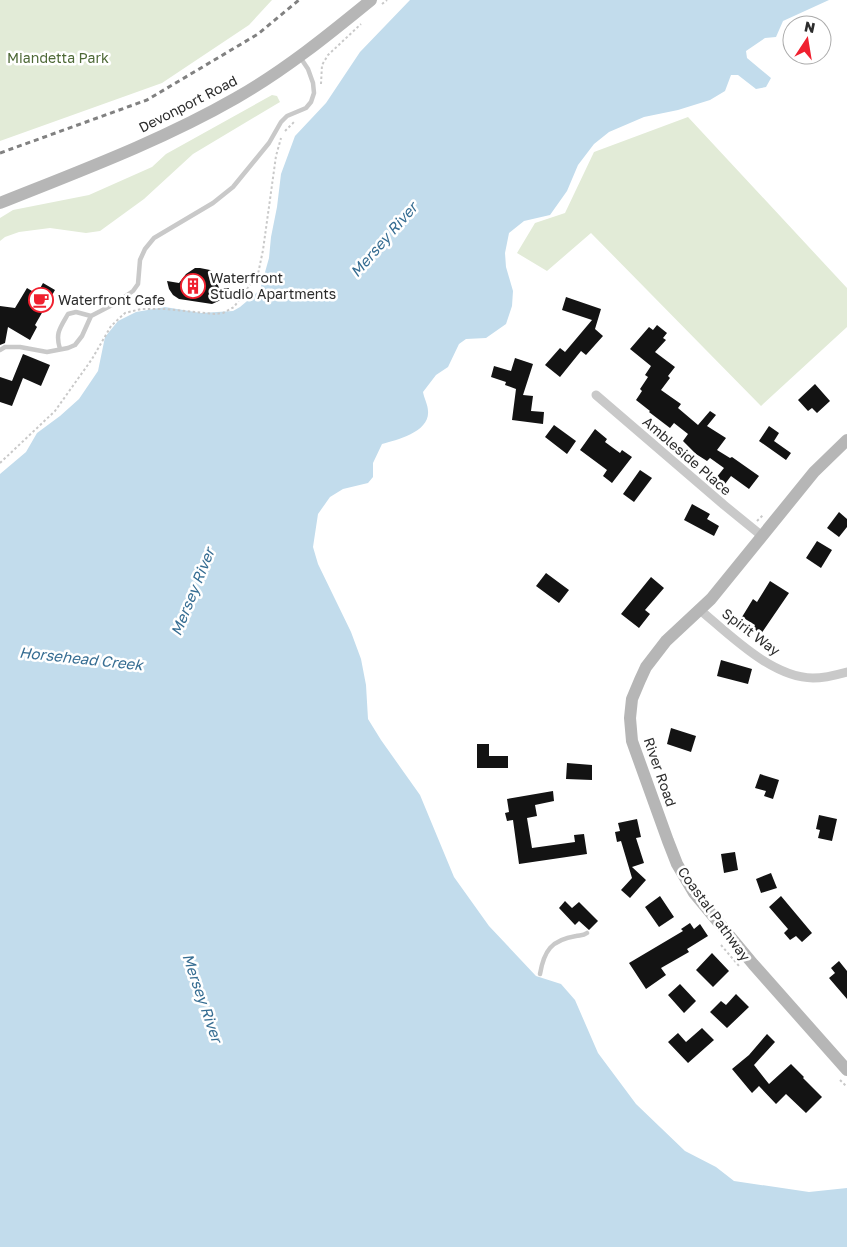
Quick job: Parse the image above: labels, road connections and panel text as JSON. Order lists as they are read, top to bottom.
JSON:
{
  "streets": {
    "main road": ["Devonport Road", "River Road"],
    "street": ["Ambleside Place", "Spirit Way"],
    "path": ["Coastal Pathway"]
  },
  "crossings": [
    ["Ambleside Place", "River Road"],
    ["Spirit Way", "River Road"]
  ],
  "water": ["Mersey River", "Horsehead Creek"],
  "parks": ["Miandetta Park"],
  "places": {
    "building": ["Waterfront Studio Apartments"],
    "cafe": ["Waterfront Cafe"]
  },
  "north": "top"
}
